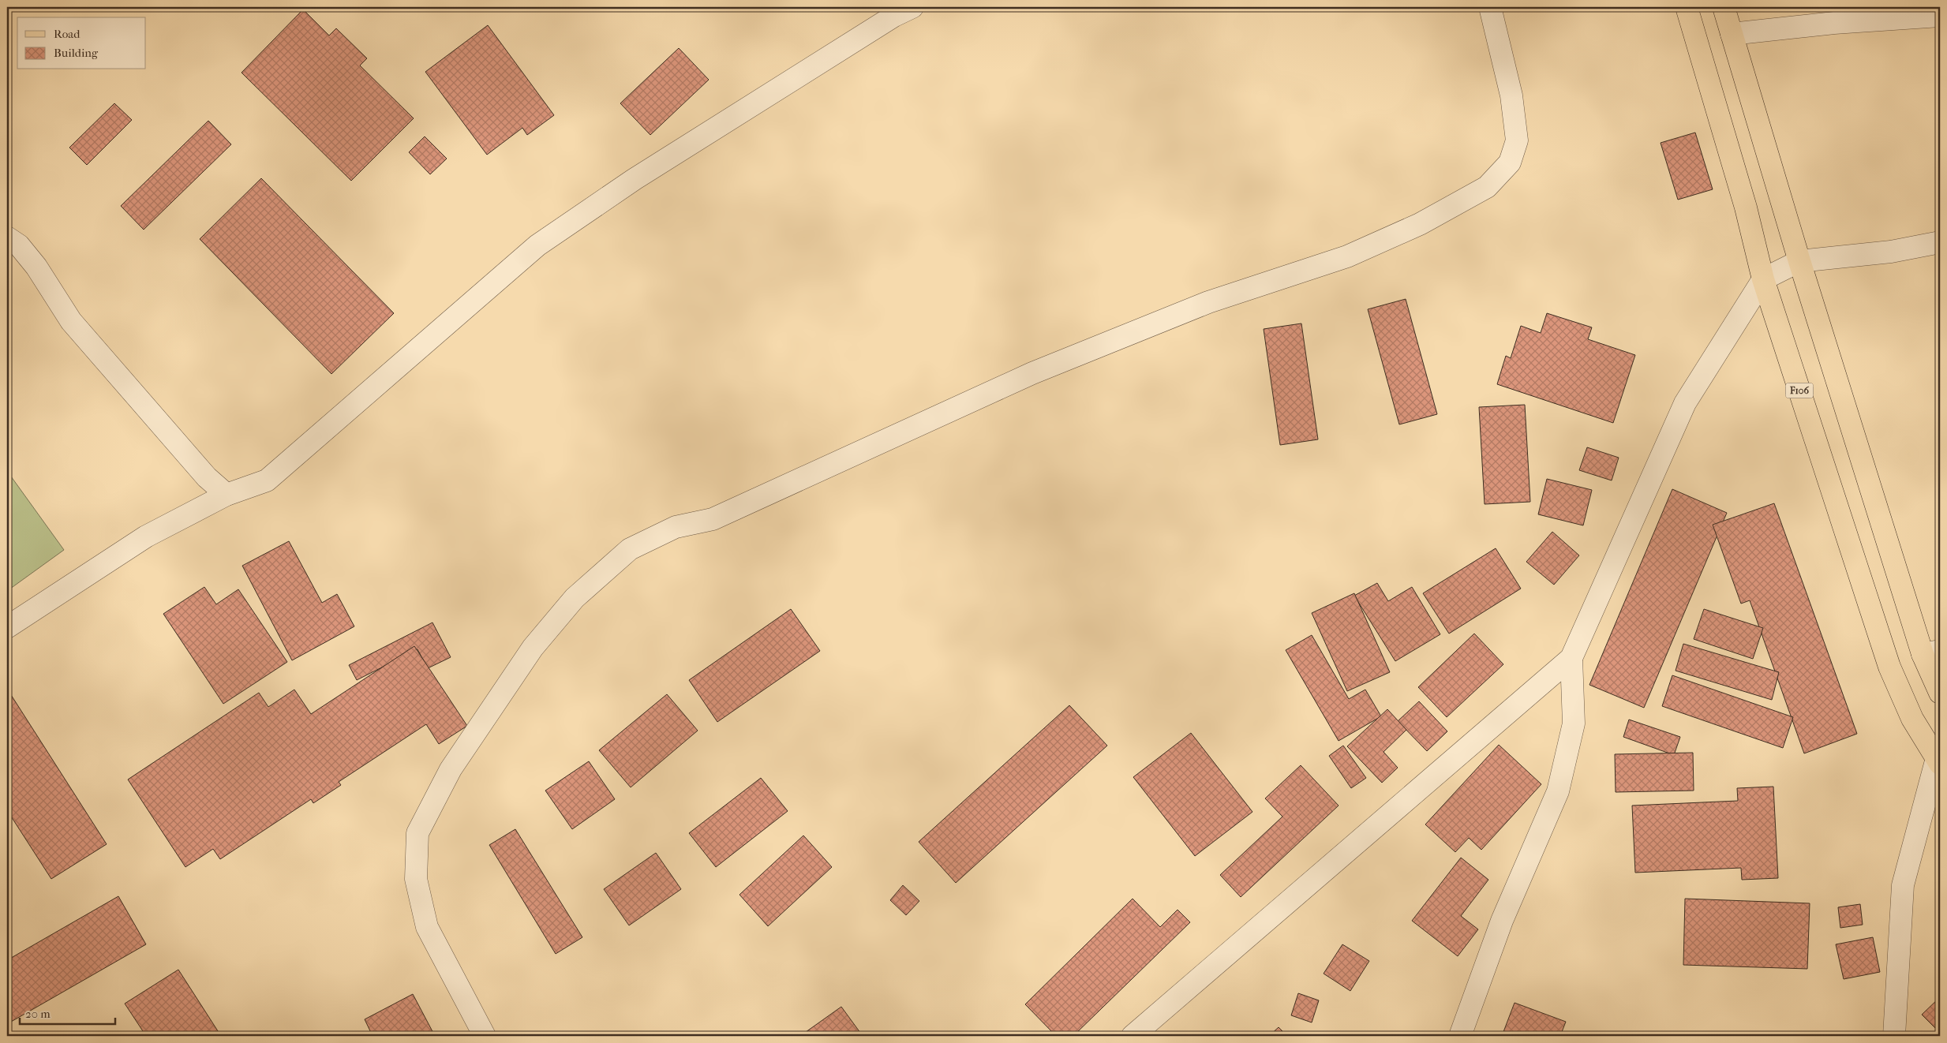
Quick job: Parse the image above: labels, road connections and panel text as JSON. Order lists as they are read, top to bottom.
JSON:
{
  "streets": {
    "main road": ["F106"]
  },
  "legend": ["Road", "Building"],
  "scale_bar": "20 m"
}
